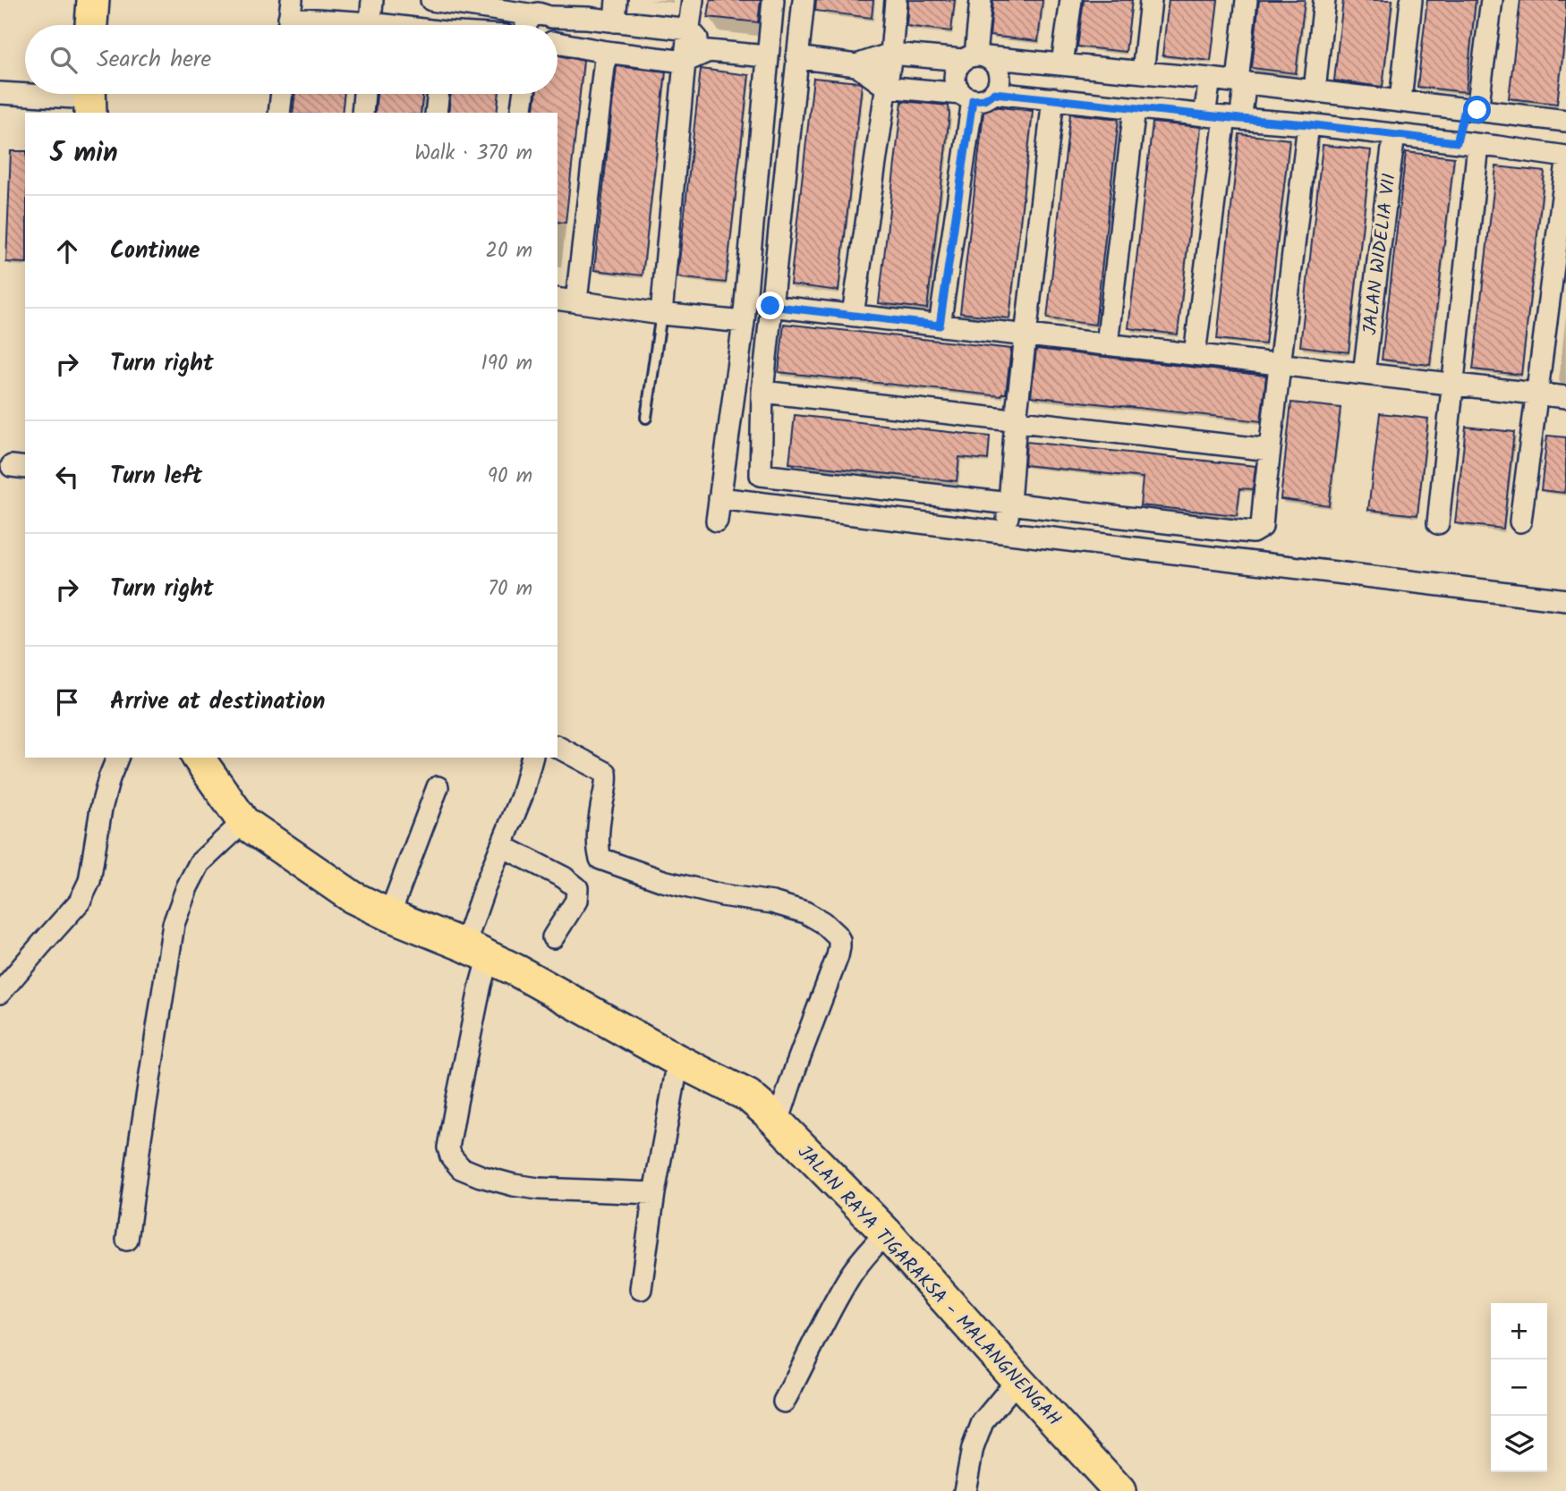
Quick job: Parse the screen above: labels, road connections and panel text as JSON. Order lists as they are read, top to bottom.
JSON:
{
  "streets": {
    "main road": ["JALAN RAYA TIGARAKSA - MALANGNENGAH"],
    "street": ["JALAN WIDELIA VII"]
  },
  "page": {
    "search": "Search here",
    "heading": ["5 min", "Walk · 370 m"],
    "list": [
      ["Continue", "20 m"],
      ["Turn right", "190 m"],
      ["Turn left", "90 m"],
      ["Turn right", "70 m"],
      "Arrive at destination"
    ],
    "map_buttons": ["+", "−"]
  }
}
